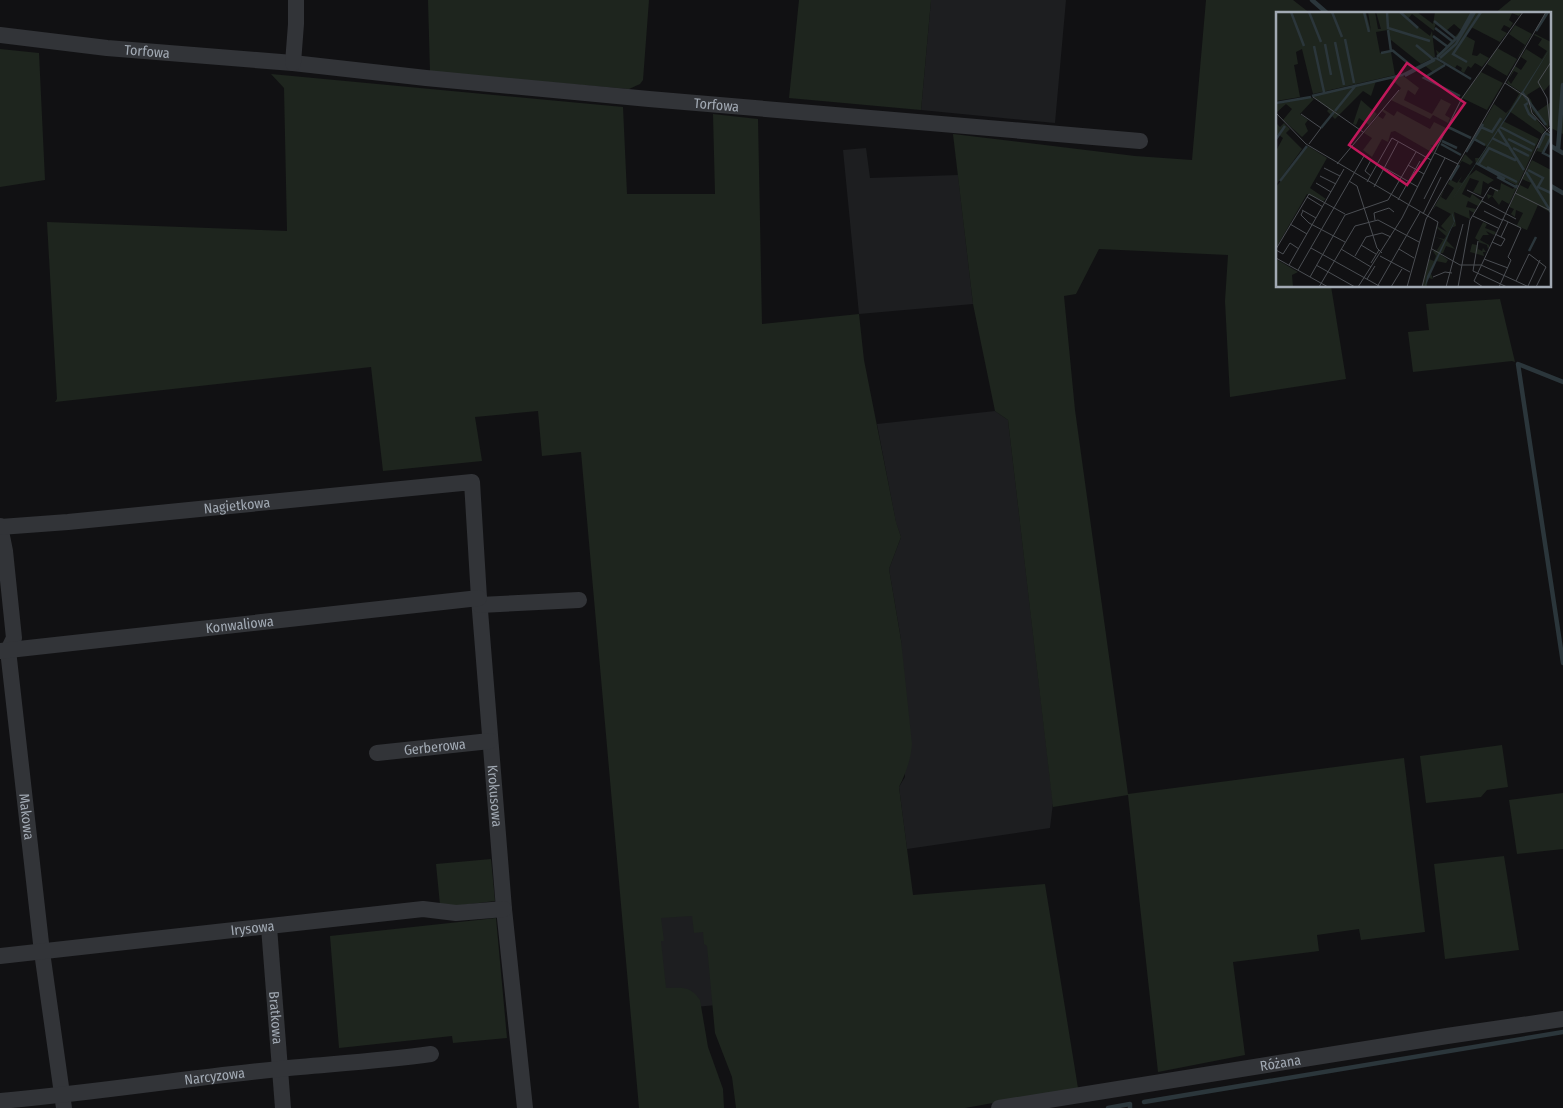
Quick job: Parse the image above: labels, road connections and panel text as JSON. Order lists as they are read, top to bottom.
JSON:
{
  "streets": {
    "street": [
      "Torfowa",
      "Nagietkowa",
      "Konwaliowa",
      "Gerberowa",
      "Krokusowa",
      "Makowa",
      "Irysowa",
      "Bratkowa",
      "Różana",
      "Narcyzowa"
    ]
  },
  "crossings": [
    ["Nagietkowa", "Krokusowa"],
    ["Nagietkowa", "Makowa"],
    ["Konwaliowa", "Krokusowa"],
    ["Konwaliowa", "Makowa"],
    ["Gerberowa", "Krokusowa"],
    ["Krokusowa", "Irysowa"],
    ["Makowa", "Irysowa"],
    ["Makowa", "Narcyzowa"],
    ["Irysowa", "Bratkowa"],
    ["Bratkowa", "Narcyzowa"]
  ]
}
